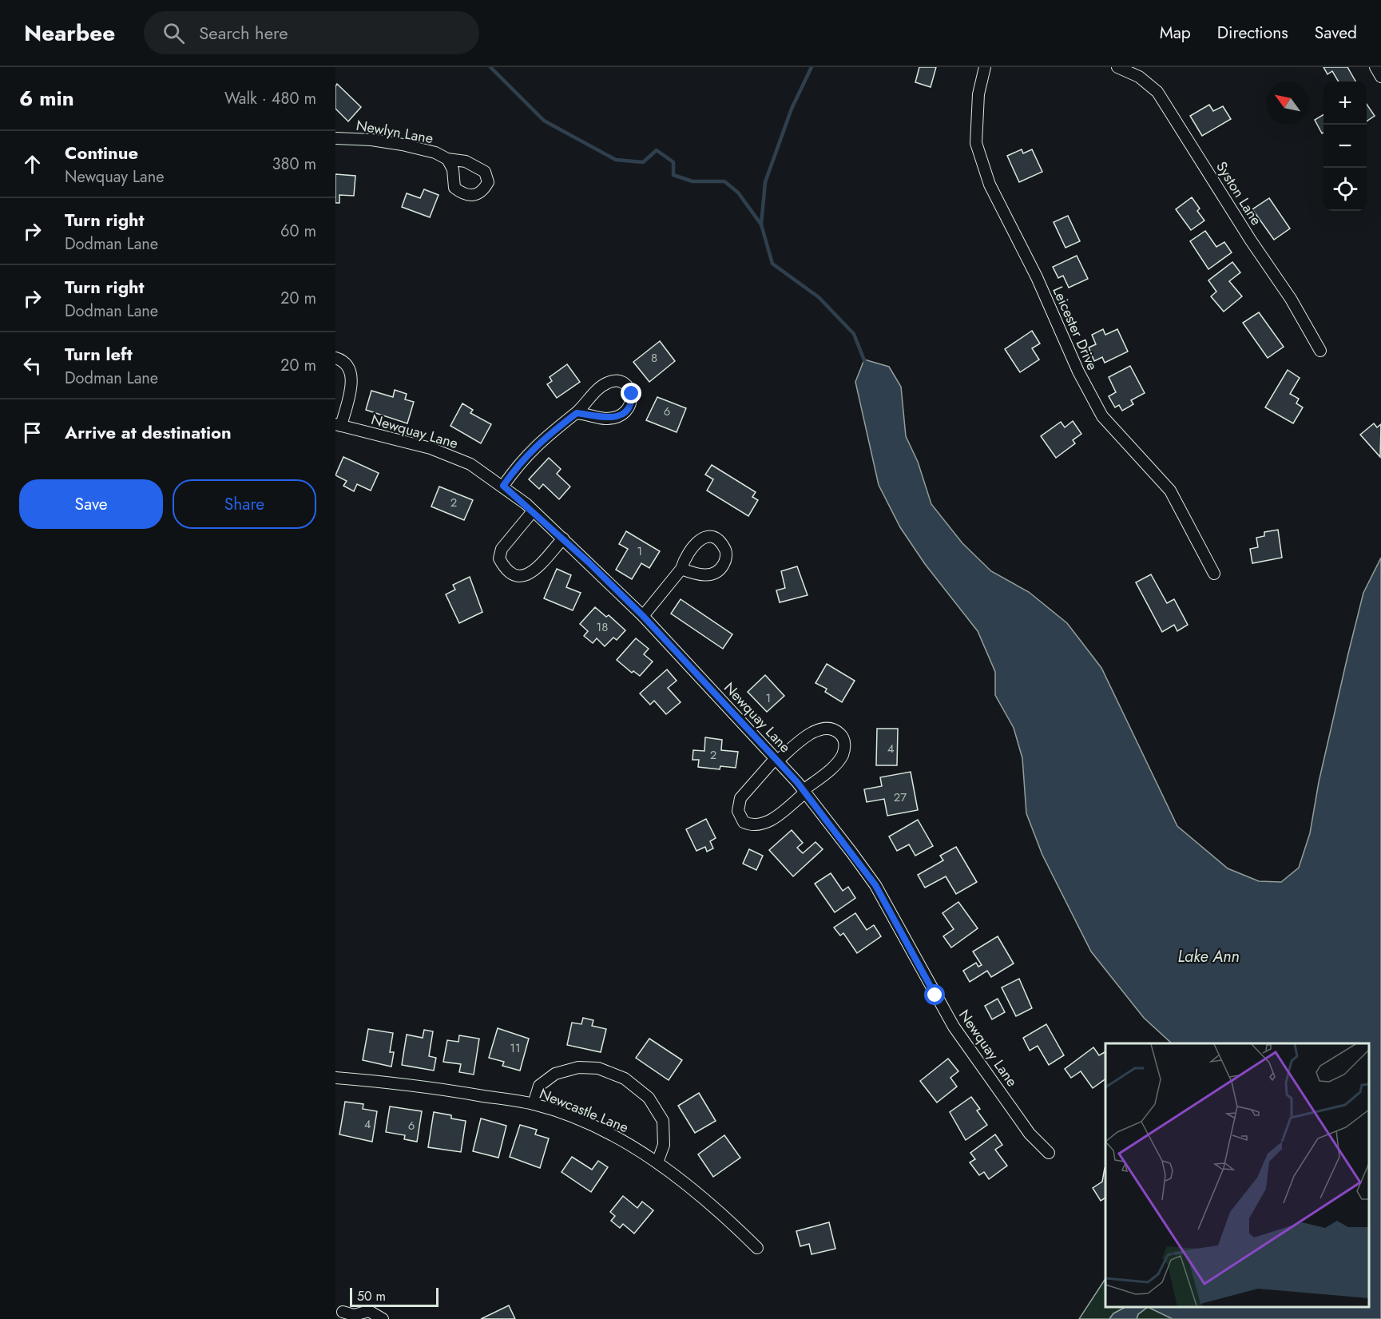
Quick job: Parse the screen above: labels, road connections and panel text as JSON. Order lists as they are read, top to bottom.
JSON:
{
  "streets": {
    "street": [
      "Newlyn Lane",
      "Syston Lane",
      "Leicester Drive",
      "Newquay Lane",
      "Newcastle Lane"
    ]
  },
  "water": ["Lake Ann"],
  "house_numbers": [
    "8",
    "6",
    "2",
    "1",
    "18",
    "1",
    "4",
    "2",
    "27",
    "11",
    "4",
    "6"
  ],
  "scale_bar": "50 m",
  "north": "top left",
  "page": {
    "header": "Nearbee",
    "search": "Search here",
    "nav": ["Map", "Directions", "Saved"],
    "heading": ["6 min", "Walk · 480 m"],
    "map_buttons": ["+", "−"],
    "list": [
      ["Continue", "Newquay Lane", "380 m"],
      ["Turn right", "Dodman Lane", "60 m"],
      ["Turn right", "Dodman Lane", "20 m"],
      ["Turn left", "Dodman Lane", "20 m"],
      "Arrive at destination"
    ],
    "buttons": ["Save", "Share"],
    "scale": "50 m"
  }
}
